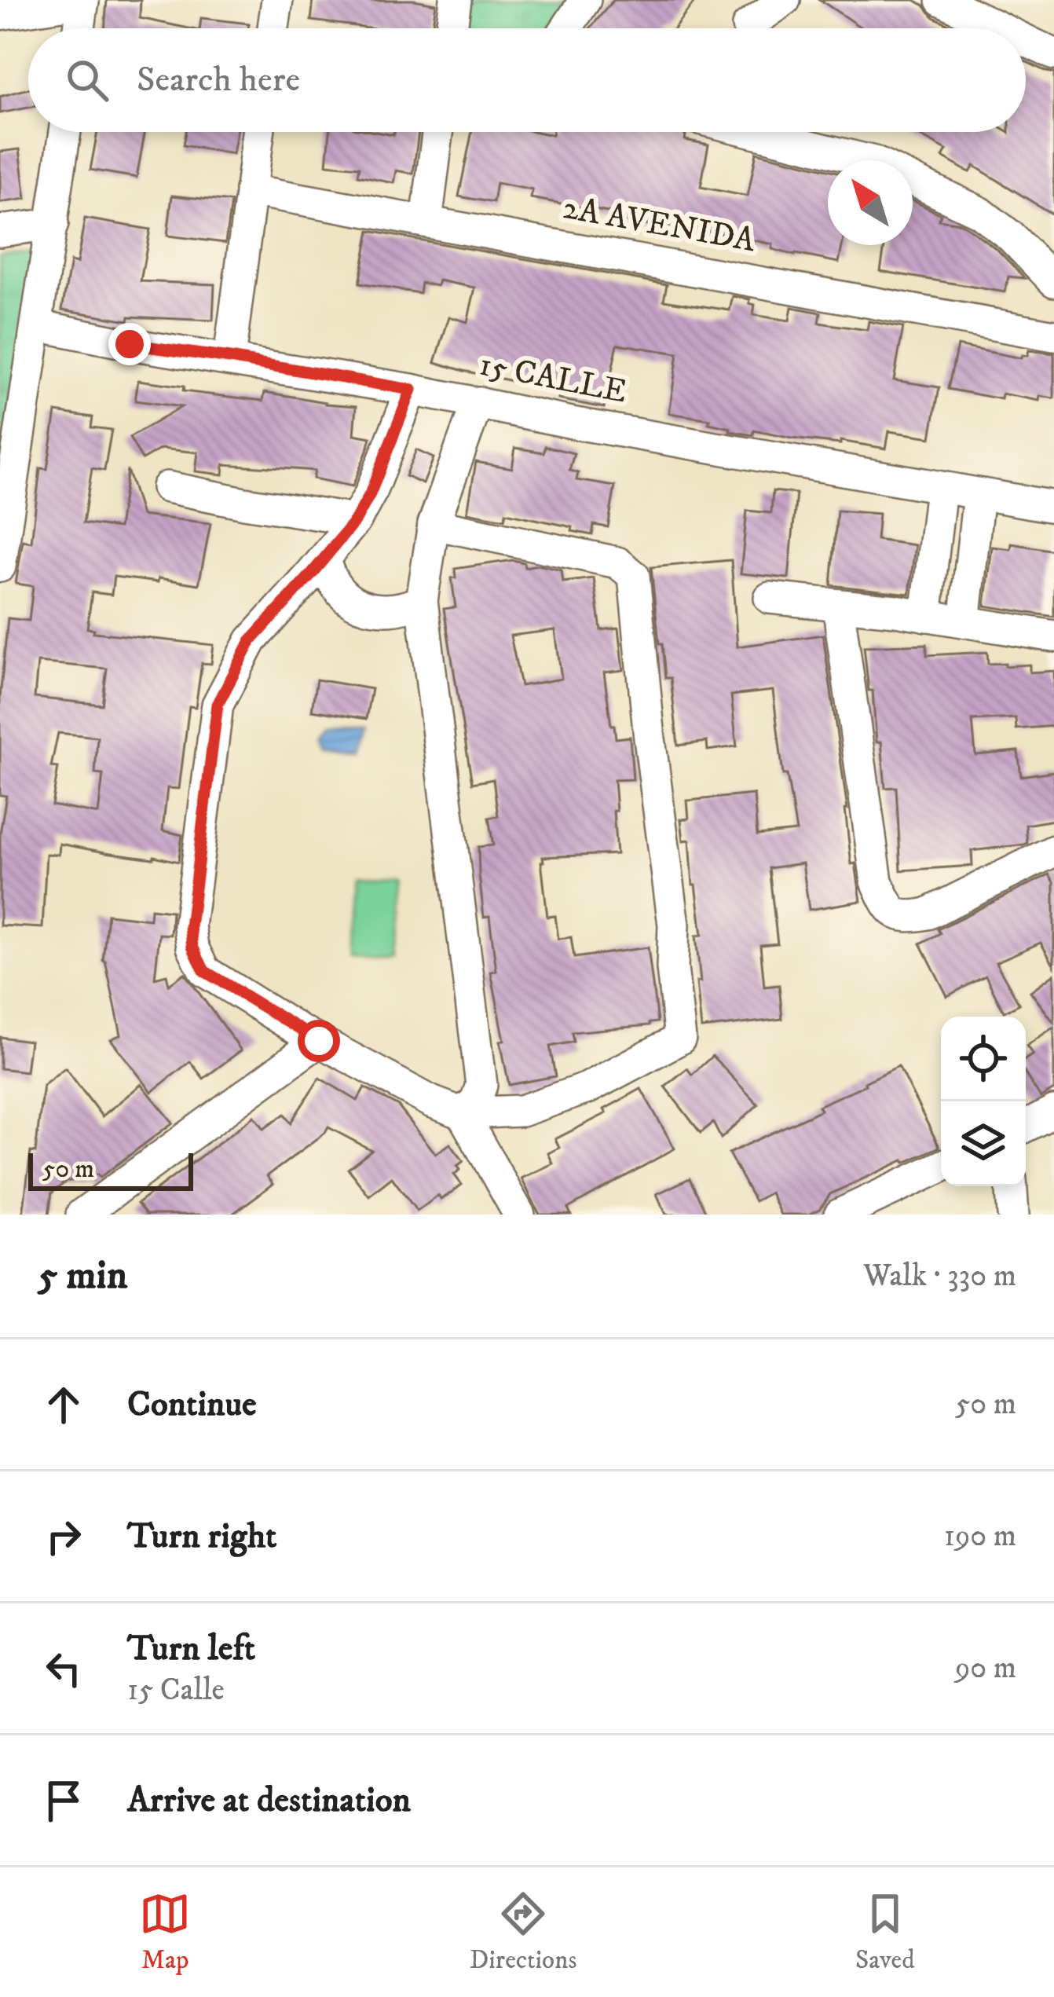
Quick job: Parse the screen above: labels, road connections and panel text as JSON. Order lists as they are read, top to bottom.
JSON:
{
  "streets": {
    "street": ["2A AVENIDA", "15 CALLE"]
  },
  "scale_bar": "50 m",
  "north": "top left",
  "page": {
    "search": "Search here",
    "scale": "50 m",
    "heading": ["5 min", "Walk · 330 m"],
    "list": [
      ["Continue", "50 m"],
      ["Turn right", "190 m"],
      ["Turn left", "15 Calle", "90 m"],
      "Arrive at destination"
    ],
    "nav": ["Map", "Directions", "Saved"]
  }
}
